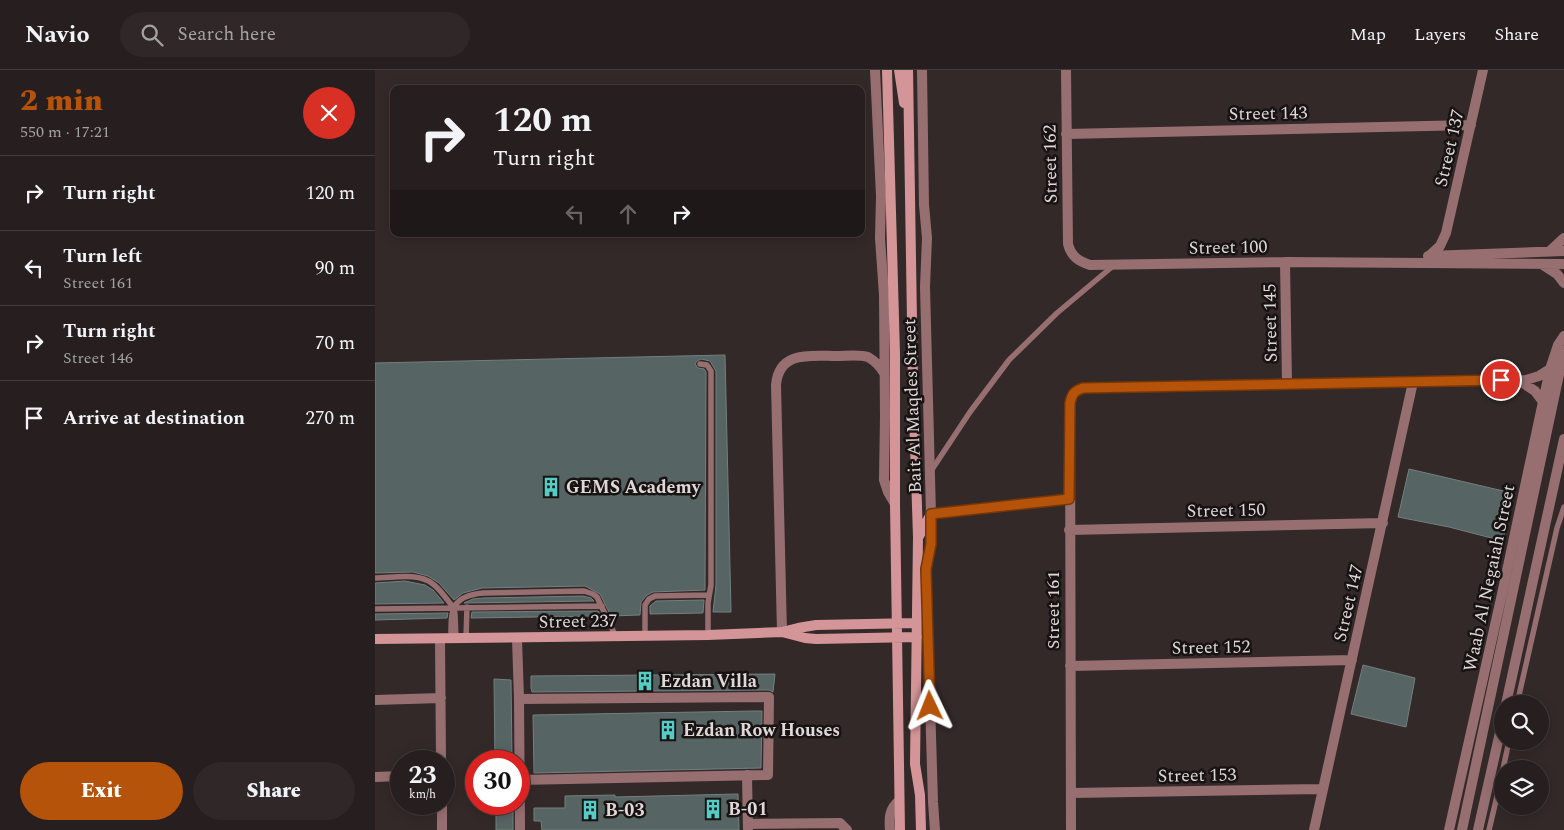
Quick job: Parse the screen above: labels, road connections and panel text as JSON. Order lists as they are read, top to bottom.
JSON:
{
  "streets": {
    "street": [
      "Street 143",
      "Street 137",
      "Street 162",
      "Street 100",
      "Street 145",
      "Bait Al Maqdes Street",
      "Street 150",
      "Waab Al Negaiah Street",
      "Street 147",
      "Street 161",
      "Street 237",
      "Street 152",
      "Street 153"
    ]
  },
  "crossings": [
    ["Street 143", "Street 137"],
    ["Street 143", "Street 162"],
    ["Street 137", "Street 100"],
    ["Street 162", "Street 100"],
    ["Street 100", "Street 145"],
    ["Street 145", "Street 161"],
    ["Bait Al Maqdes Street", "Street 237"],
    ["Street 150", "Street 147"],
    ["Street 150", "Street 161"],
    ["Street 147", "Street 152"],
    ["Street 147", "Street 153"],
    ["Street 161", "Street 152"],
    ["Street 161", "Street 153"]
  ],
  "places": {
    "building": [
      "GEMS Academy",
      "Ezdan Villa",
      "Ezdan Row Houses",
      "B-01",
      "B-03"
    ]
  },
  "page": {
    "header": "Navio",
    "search": "Search here",
    "nav": ["Map", "Layers", "Share"],
    "heading": ["2 min", "550 m · 17:21"],
    "turn": ["120 m", "Turn right"],
    "list": [
      {
        "name": "Turn right",
        "value": "120 m"
      },
      {
        "name": "Turn left",
        "note": "Street 161",
        "value": "90 m"
      },
      {
        "name": "Turn right",
        "note": "Street 146",
        "value": "70 m"
      },
      {
        "name": "Arrive at destination",
        "value": "270 m"
      }
    ],
    "speed": "23 km/h",
    "limit": "30",
    "buttons": ["Exit", "Share"]
  }
}
